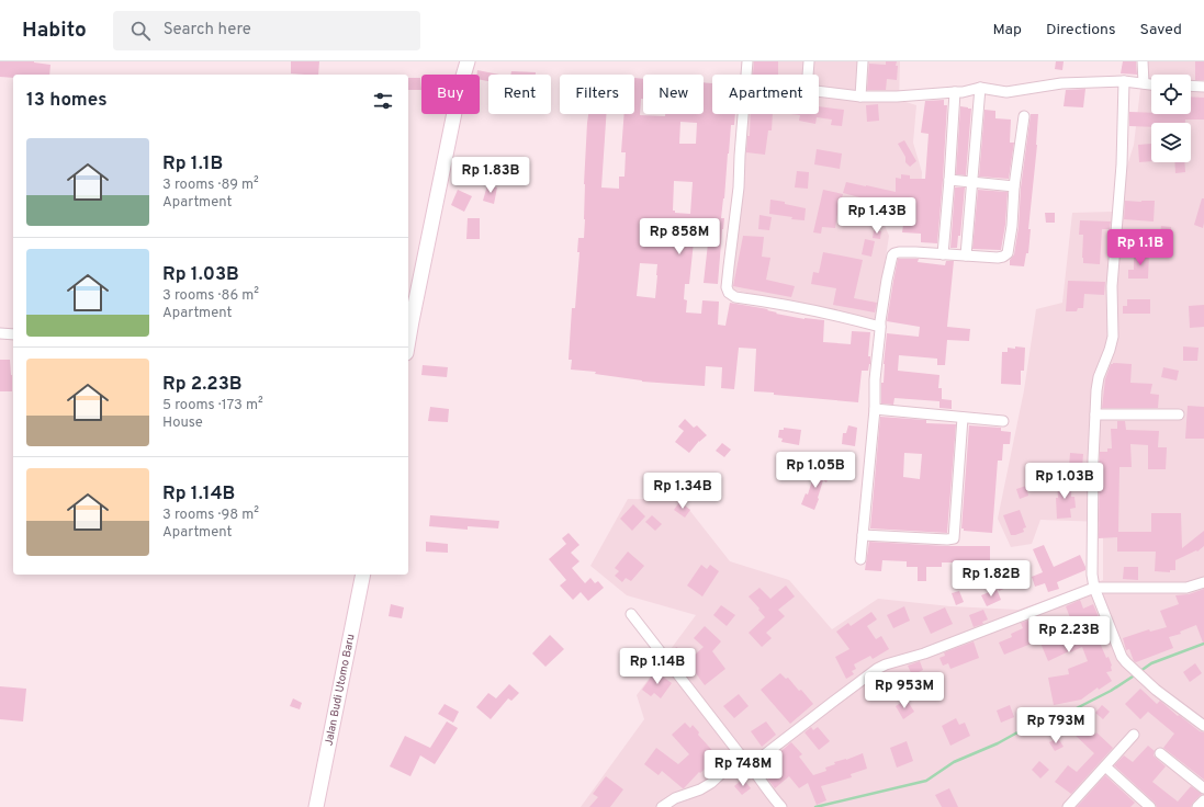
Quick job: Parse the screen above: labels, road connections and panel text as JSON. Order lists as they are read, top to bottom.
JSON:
{
  "streets": {
    "street": ["Jalan Budi Utomo Baru"]
  },
  "page": {
    "header": "Habito",
    "search": "Search here",
    "nav": ["Map", "Directions", "Saved"],
    "chip": [
      "Buy",
      "Rent",
      "Filters",
      "New",
      "Apartment"
    ],
    "heading": "13 homes",
    "list": [
      {
        "name": "Rp 1.1B",
        "note": "3 rooms · 89 m² · Apartment"
      },
      {
        "name": "Rp 1.03B",
        "note": "3 rooms · 86 m² · Apartment"
      },
      {
        "name": "Rp 2.23B",
        "note": "5 rooms · 173 m² · House"
      },
      {
        "name": "Rp 1.14B",
        "note": "3 rooms · 98 m² · Apartment"
      }
    ],
    "price": [
      "Rp 1.83B",
      "Rp 1.43B",
      "Rp 858M",
      "Rp 1.1B",
      "Rp 1.05B",
      "Rp 1.03B",
      "Rp 1.34B",
      "Rp 1.82B",
      "Rp 2.23B",
      "Rp 1.14B",
      "Rp 953M",
      "Rp 793M",
      "Rp 748M"
    ]
  }
}
